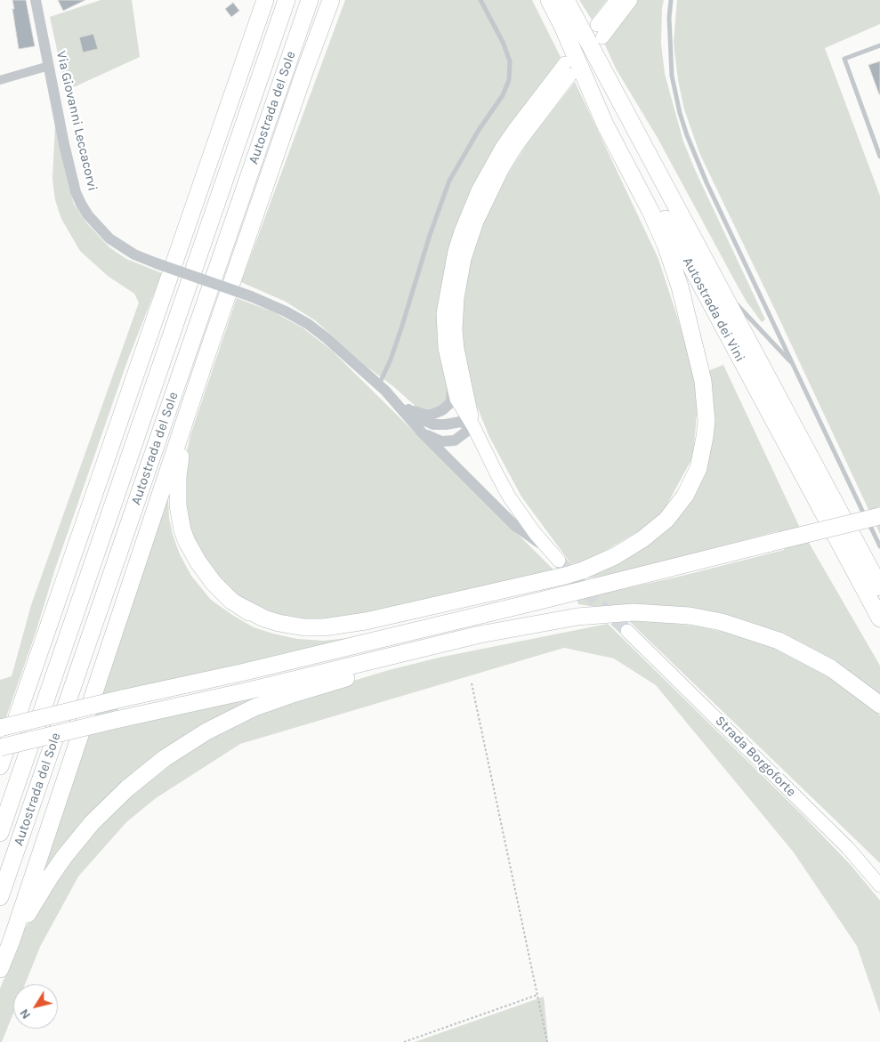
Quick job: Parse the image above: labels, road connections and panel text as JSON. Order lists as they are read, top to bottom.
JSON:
{
  "streets": {
    "highway": ["Autostrada del Sole", "Autostrada dei Vini"],
    "main road": ["Strada Borgoforte"],
    "street": ["Via Giovanni Leccacorvi"]
  },
  "north": "bottom left"
}
